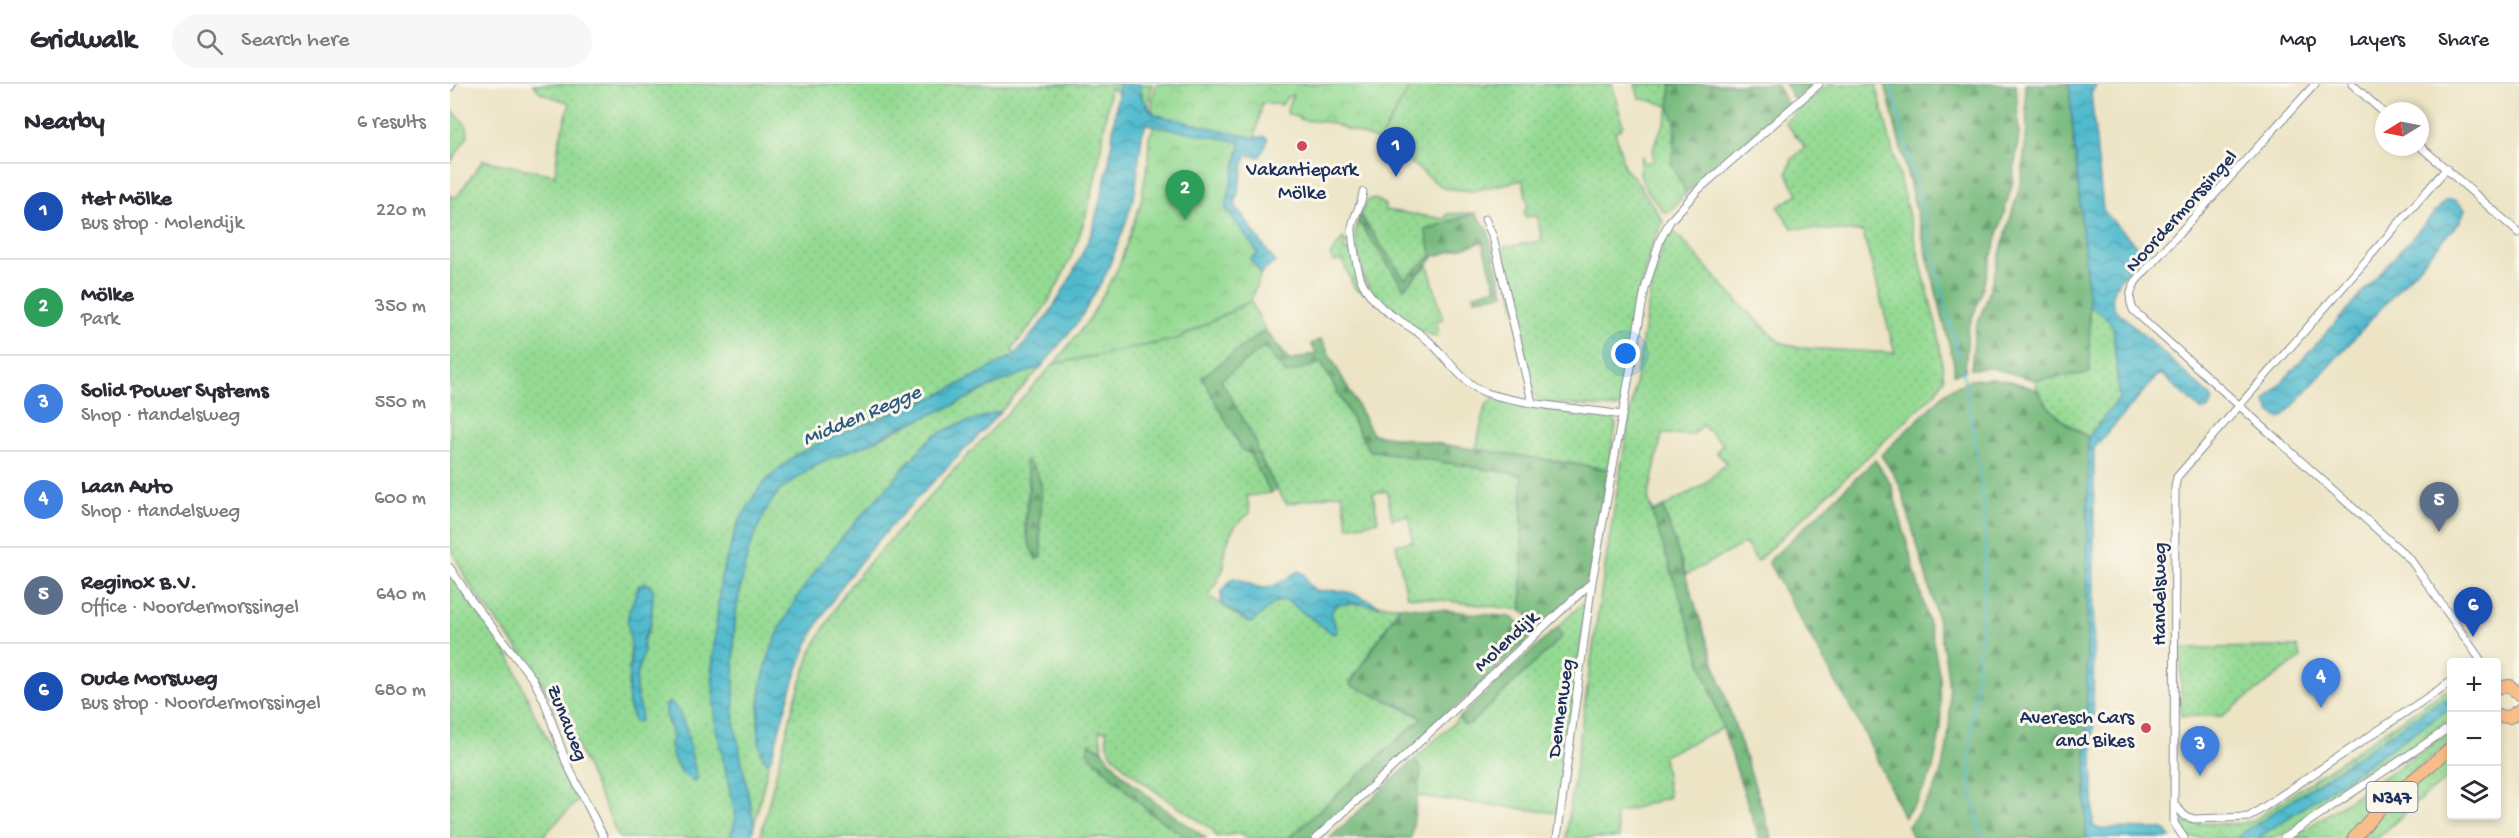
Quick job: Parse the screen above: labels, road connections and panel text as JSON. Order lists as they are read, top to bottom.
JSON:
{
  "streets": {
    "main road": ["N347"],
    "street": [
      "Noordermorssingel",
      "Handelsweg",
      "Molendijk",
      "Dennenweg",
      "Zunaweg"
    ]
  },
  "crossings": [
    ["Noordermorssingel", "Handelsweg"],
    ["Molendijk", "Dennenweg"]
  ],
  "water": ["Midden Regge"],
  "places": ["Vakantiepark Mölke", "Averesch Cars and Bikes"],
  "north": "left",
  "page": {
    "header": "Gridwalk",
    "search": "Search here",
    "nav": ["Map", "Layers", "Share"],
    "heading": ["Nearby", "6 results"],
    "pins": [
      "1",
      "2",
      "5",
      "6",
      "4",
      "3"
    ],
    "list": [
      {
        "mark": "1",
        "name": "Het Mölke",
        "note": "Bus stop · Molendijk",
        "value": "220 m"
      },
      {
        "mark": "2",
        "name": "Mölke",
        "note": "Park",
        "value": "350 m"
      },
      {
        "mark": "3",
        "name": "Solid Power Systems",
        "note": "Shop · Handelsweg",
        "value": "550 m"
      },
      {
        "mark": "4",
        "name": "Laan Auto",
        "note": "Shop · Handelsweg",
        "value": "600 m"
      },
      {
        "mark": "5",
        "name": "Reginox B.V.",
        "note": "Office · Noordermorssingel",
        "value": "640 m"
      },
      {
        "mark": "6",
        "name": "Oude Morsweg",
        "note": "Bus stop · Noordermorssingel",
        "value": "680 m"
      }
    ],
    "map_buttons": ["+", "−"]
  }
}
